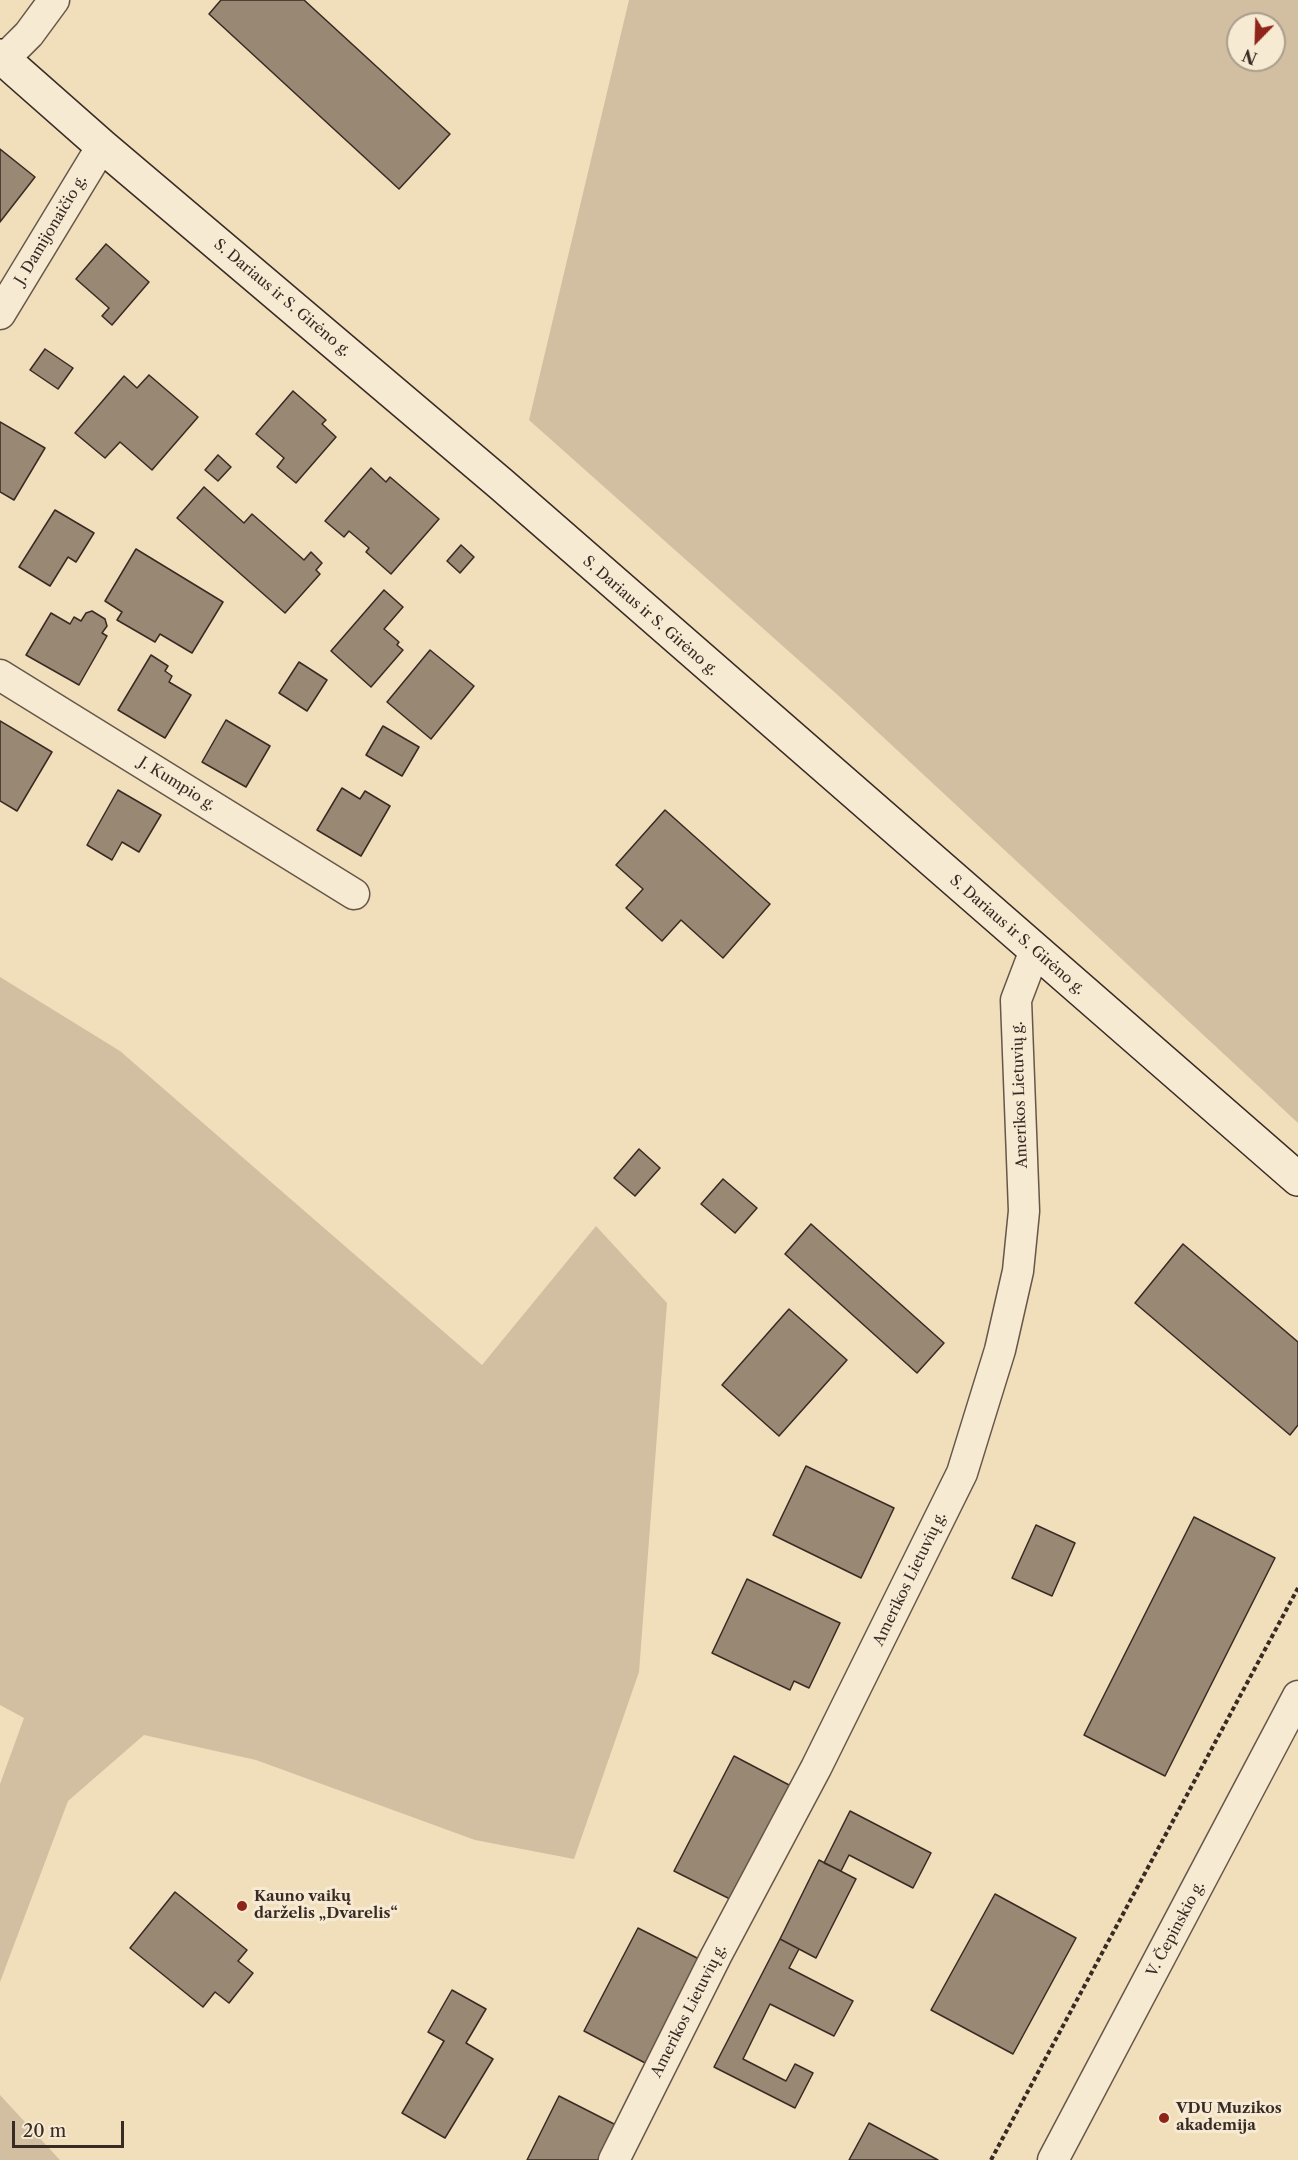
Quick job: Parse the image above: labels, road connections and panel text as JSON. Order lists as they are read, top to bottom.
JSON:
{
  "streets": {
    "street": [
      "J. Damijonaičio g.",
      "S. Dariaus ir S. Girėno g.",
      "J. Kumpio g.",
      "Amerikos Lietuvių g.",
      "V. Čepinskio g."
    ]
  },
  "crossings": [
    ["J. Damijonaičio g.", "S. Dariaus ir S. Girėno g."],
    ["S. Dariaus ir S. Girėno g.", "Amerikos Lietuvių g."]
  ],
  "places": ["Kauno vaikų darželis „Dvarelis“", "VDU Muzikos akademija"],
  "scale_bar": "20 m",
  "north": "bottom left"
}
